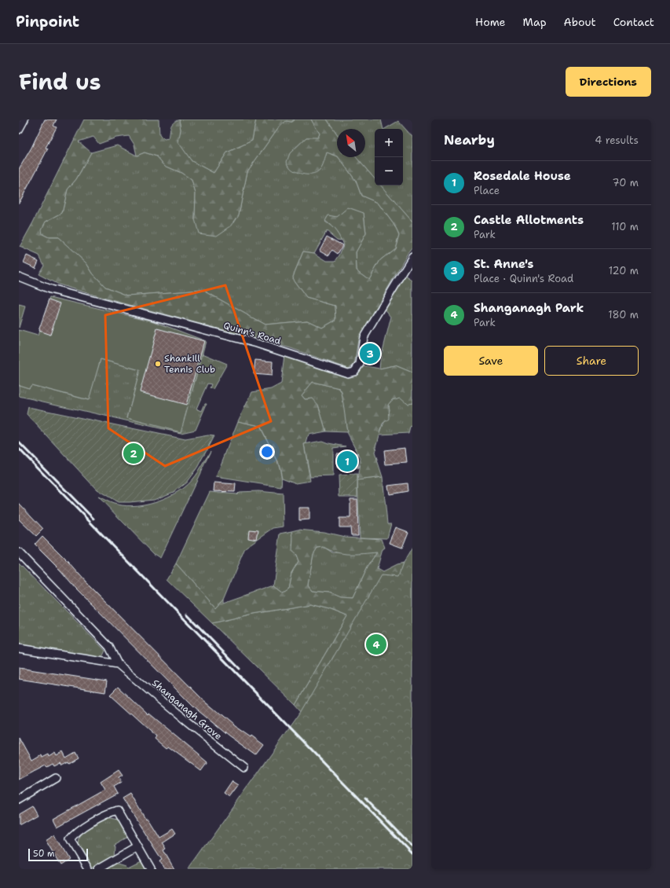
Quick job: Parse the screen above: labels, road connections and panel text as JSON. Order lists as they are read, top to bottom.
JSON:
{
  "streets": {
    "street": ["Quinn's Road", "Shanganagh Grove"]
  },
  "places": ["Shankill Tennis Club"],
  "scale_bar": "50 m",
  "north": "top left",
  "page": {
    "header": "Pinpoint",
    "nav": [
      "Home",
      "Map",
      "About",
      "Contact"
    ],
    "title": "Find us",
    "buttons": [
      "Directions",
      ["Save", "Share"]
    ],
    "heading": ["Nearby", "4 results"],
    "map_buttons": ["+", "−"],
    "list": [
      {
        "mark": "1",
        "name": "Rosedale House",
        "note": "Place",
        "value": "70 m"
      },
      {
        "mark": "2",
        "name": "Castle Allotments",
        "note": "Park",
        "value": "110 m"
      },
      {
        "mark": "3",
        "name": "St. Anne's",
        "note": "Place · Quinn's Road",
        "value": "120 m"
      },
      {
        "mark": "4",
        "name": "Shanganagh Park",
        "note": "Park",
        "value": "180 m"
      }
    ],
    "pins": [
      "3",
      "2",
      "1",
      "4"
    ],
    "scale": "50 m"
  }
}
